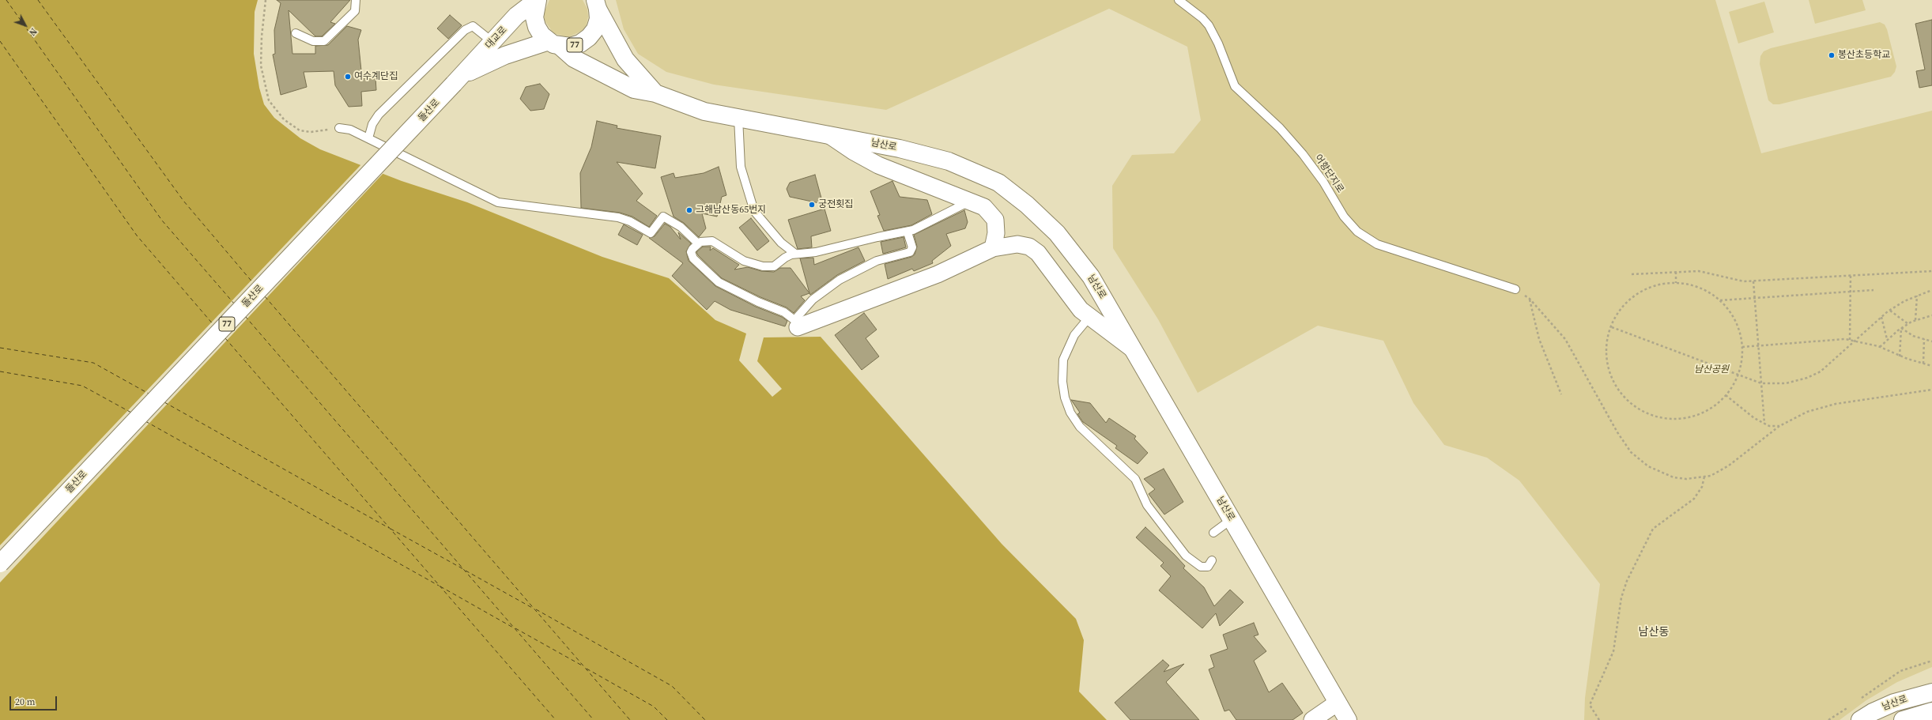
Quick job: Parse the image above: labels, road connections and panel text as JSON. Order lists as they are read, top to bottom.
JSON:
{
  "streets": {
    "street": [
      "대교로",
      "77",
      "돌산로",
      "남산로"
    ],
    "lane": ["어항단지로"]
  },
  "crossings": [
    ["대교로", "돌산로"],
    ["대교로", "남산로"]
  ],
  "districts": ["남산동"],
  "parks": ["남산공원"],
  "places": [
    "봉산초등학교",
    "여수계단집",
    "궁전횟집",
    "그해남산동65번지"
  ],
  "scale_bar": "20 m",
  "north": "bottom right"
}
